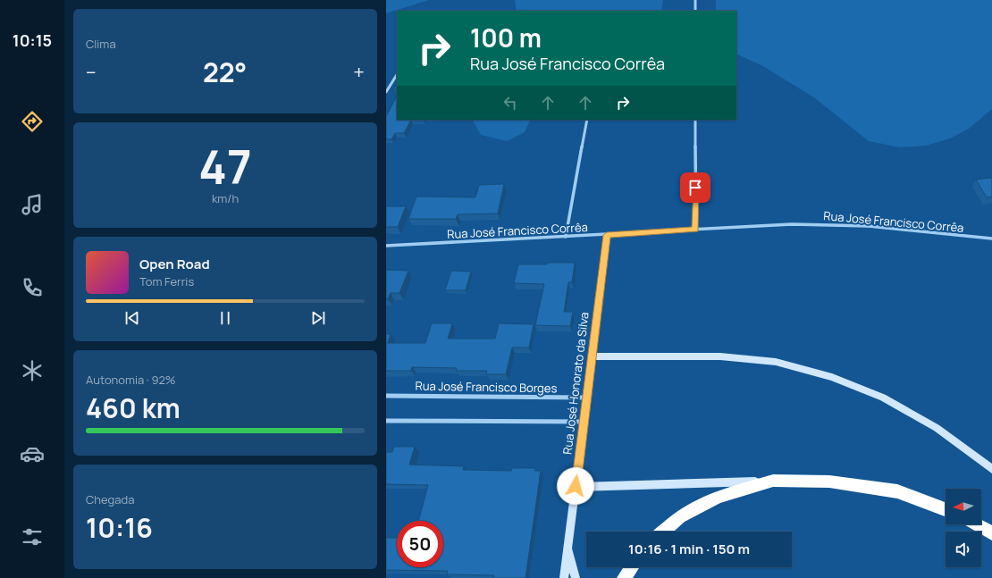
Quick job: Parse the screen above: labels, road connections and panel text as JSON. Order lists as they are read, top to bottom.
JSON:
{
  "streets": {
    "main road": ["Rua José Honorato da Silva"],
    "street": ["Rua José Francisco Corrêa", "Rua José Francisco Borges"]
  },
  "crossings": [
    ["Rua José Francisco Corrêa", "Rua José Honorato da Silva"],
    ["Rua José Honorato da Silva", "Rua José Francisco Borges"]
  ],
  "north": "left",
  "page": {
    "tabs": "10:15",
    "tile": [
      "Clima",
      ["47", "km/h"],
      ["Autonomia · 92%", "460 km"],
      ["Chegada", "10:16"]
    ],
    "turn": ["100 m", "Rua José Francisco Corrêa"],
    "heat": ["−", "22°", "+"],
    "song": ["Open Road", "Tom Ferris"],
    "limit": "50",
    "trip": "10:16 · 1 min · 150 m"
  }
}
